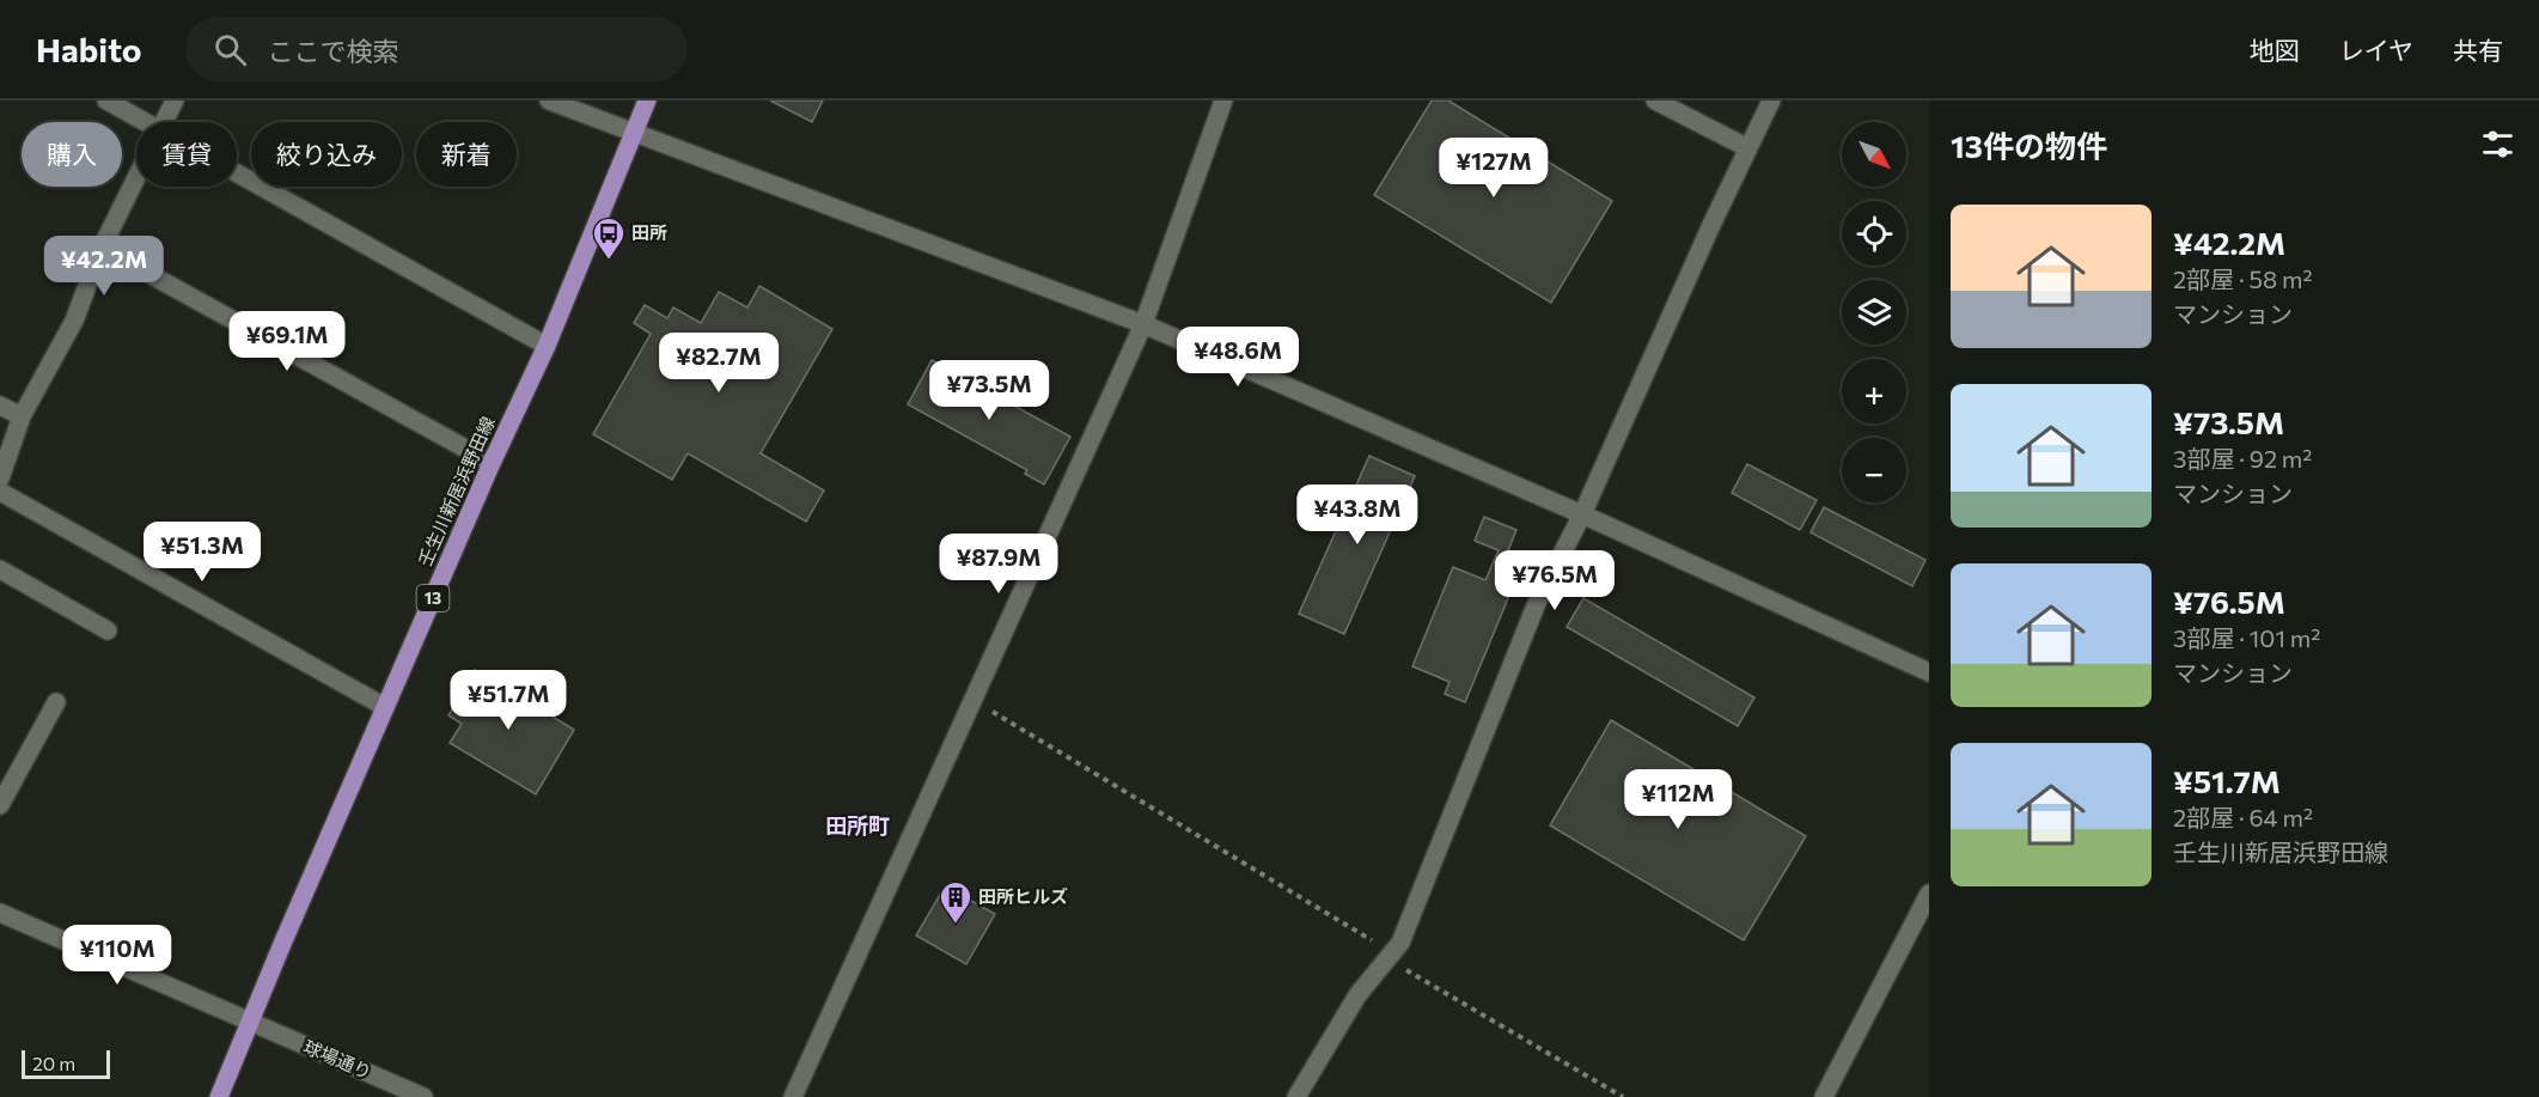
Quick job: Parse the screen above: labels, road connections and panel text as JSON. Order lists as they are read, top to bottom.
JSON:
{
  "streets": {
    "main road": ["壬生川新居浜野田線", "13"],
    "street": ["球場通り"]
  },
  "crossings": [
    ["壬生川新居浜野田線", "球場通り"]
  ],
  "districts": ["田所町"],
  "places": {
    "bus stop": ["田所"],
    "building": ["田所ヒルズ"]
  },
  "scale_bar": "20 m",
  "north": "bottom right",
  "page": {
    "header": "Habito",
    "search": "ここで検索",
    "nav": ["地図", "レイヤ", "共有"],
    "heading": "13件の物件",
    "map_buttons": ["+", "−"],
    "chip": [
      "購入",
      "賃貸",
      "絞り込み",
      "新着"
    ],
    "price": [
      "¥127M",
      "¥42.2M",
      "¥69.1M",
      "¥48.6M",
      "¥82.7M",
      "¥73.5M",
      "¥43.8M",
      "¥51.3M",
      "¥87.9M",
      "¥76.5M",
      "¥51.7M",
      "¥112M",
      "¥110M"
    ],
    "list": [
      {
        "name": "¥42.2M",
        "note": "2部屋 · 58 m² · マンション"
      },
      {
        "name": "¥73.5M",
        "note": "3部屋 · 92 m² · マンション"
      },
      {
        "name": "¥76.5M",
        "note": "3部屋 · 101 m² · マンション"
      },
      {
        "name": "¥51.7M",
        "note": "2部屋 · 64 m² · 壬生川新居浜野田線"
      }
    ],
    "scale": "20 m"
  }
}
